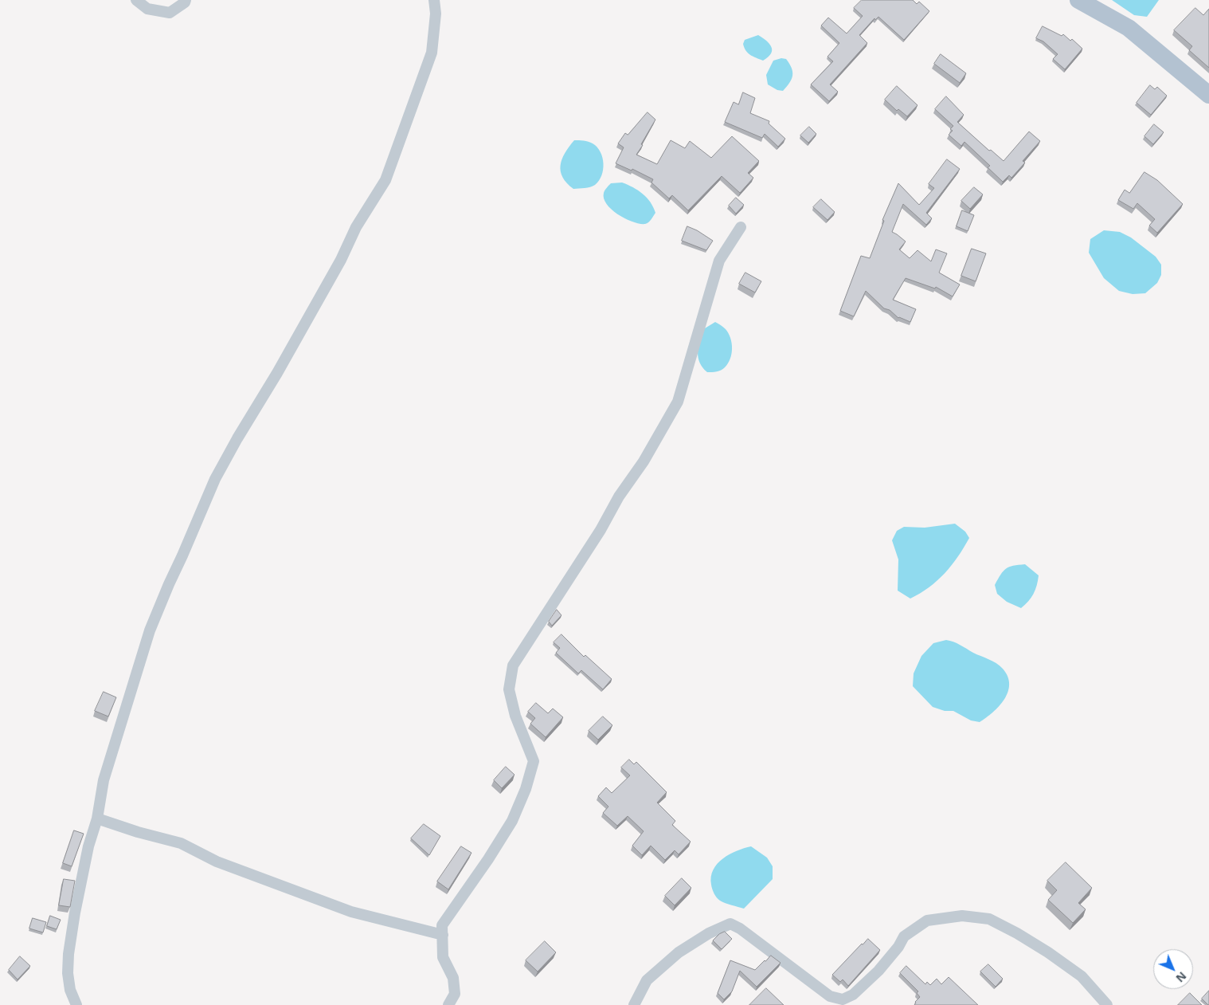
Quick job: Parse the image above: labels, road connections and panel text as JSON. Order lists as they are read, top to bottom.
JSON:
{
  "north": "bottom right"
}
